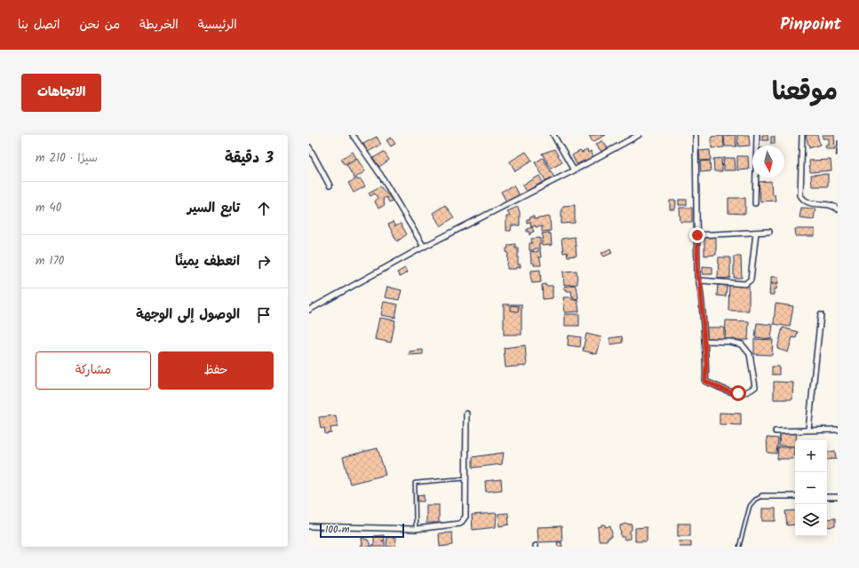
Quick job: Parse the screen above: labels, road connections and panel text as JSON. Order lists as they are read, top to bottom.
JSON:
{
  "scale_bar": "100 m",
  "north": "bottom",
  "page": {
    "header": "Pinpoint",
    "nav": [
      "الرئيسية",
      "الخريطة",
      "من نحن",
      "اتصل بنا"
    ],
    "title": "موقعنا",
    "buttons": [
      "الاتجاهات",
      ["حفظ", "مشاركة"]
    ],
    "heading": ["3 دقيقة", "سيرًا · 210 m"],
    "list": [
      ["تابع السير", "40 m"],
      ["انعطف يمينًا", "170 m"],
      "الوصول إلى الوجهة"
    ],
    "map_buttons": ["+", "−"],
    "scale": "100 m"
  }
}
